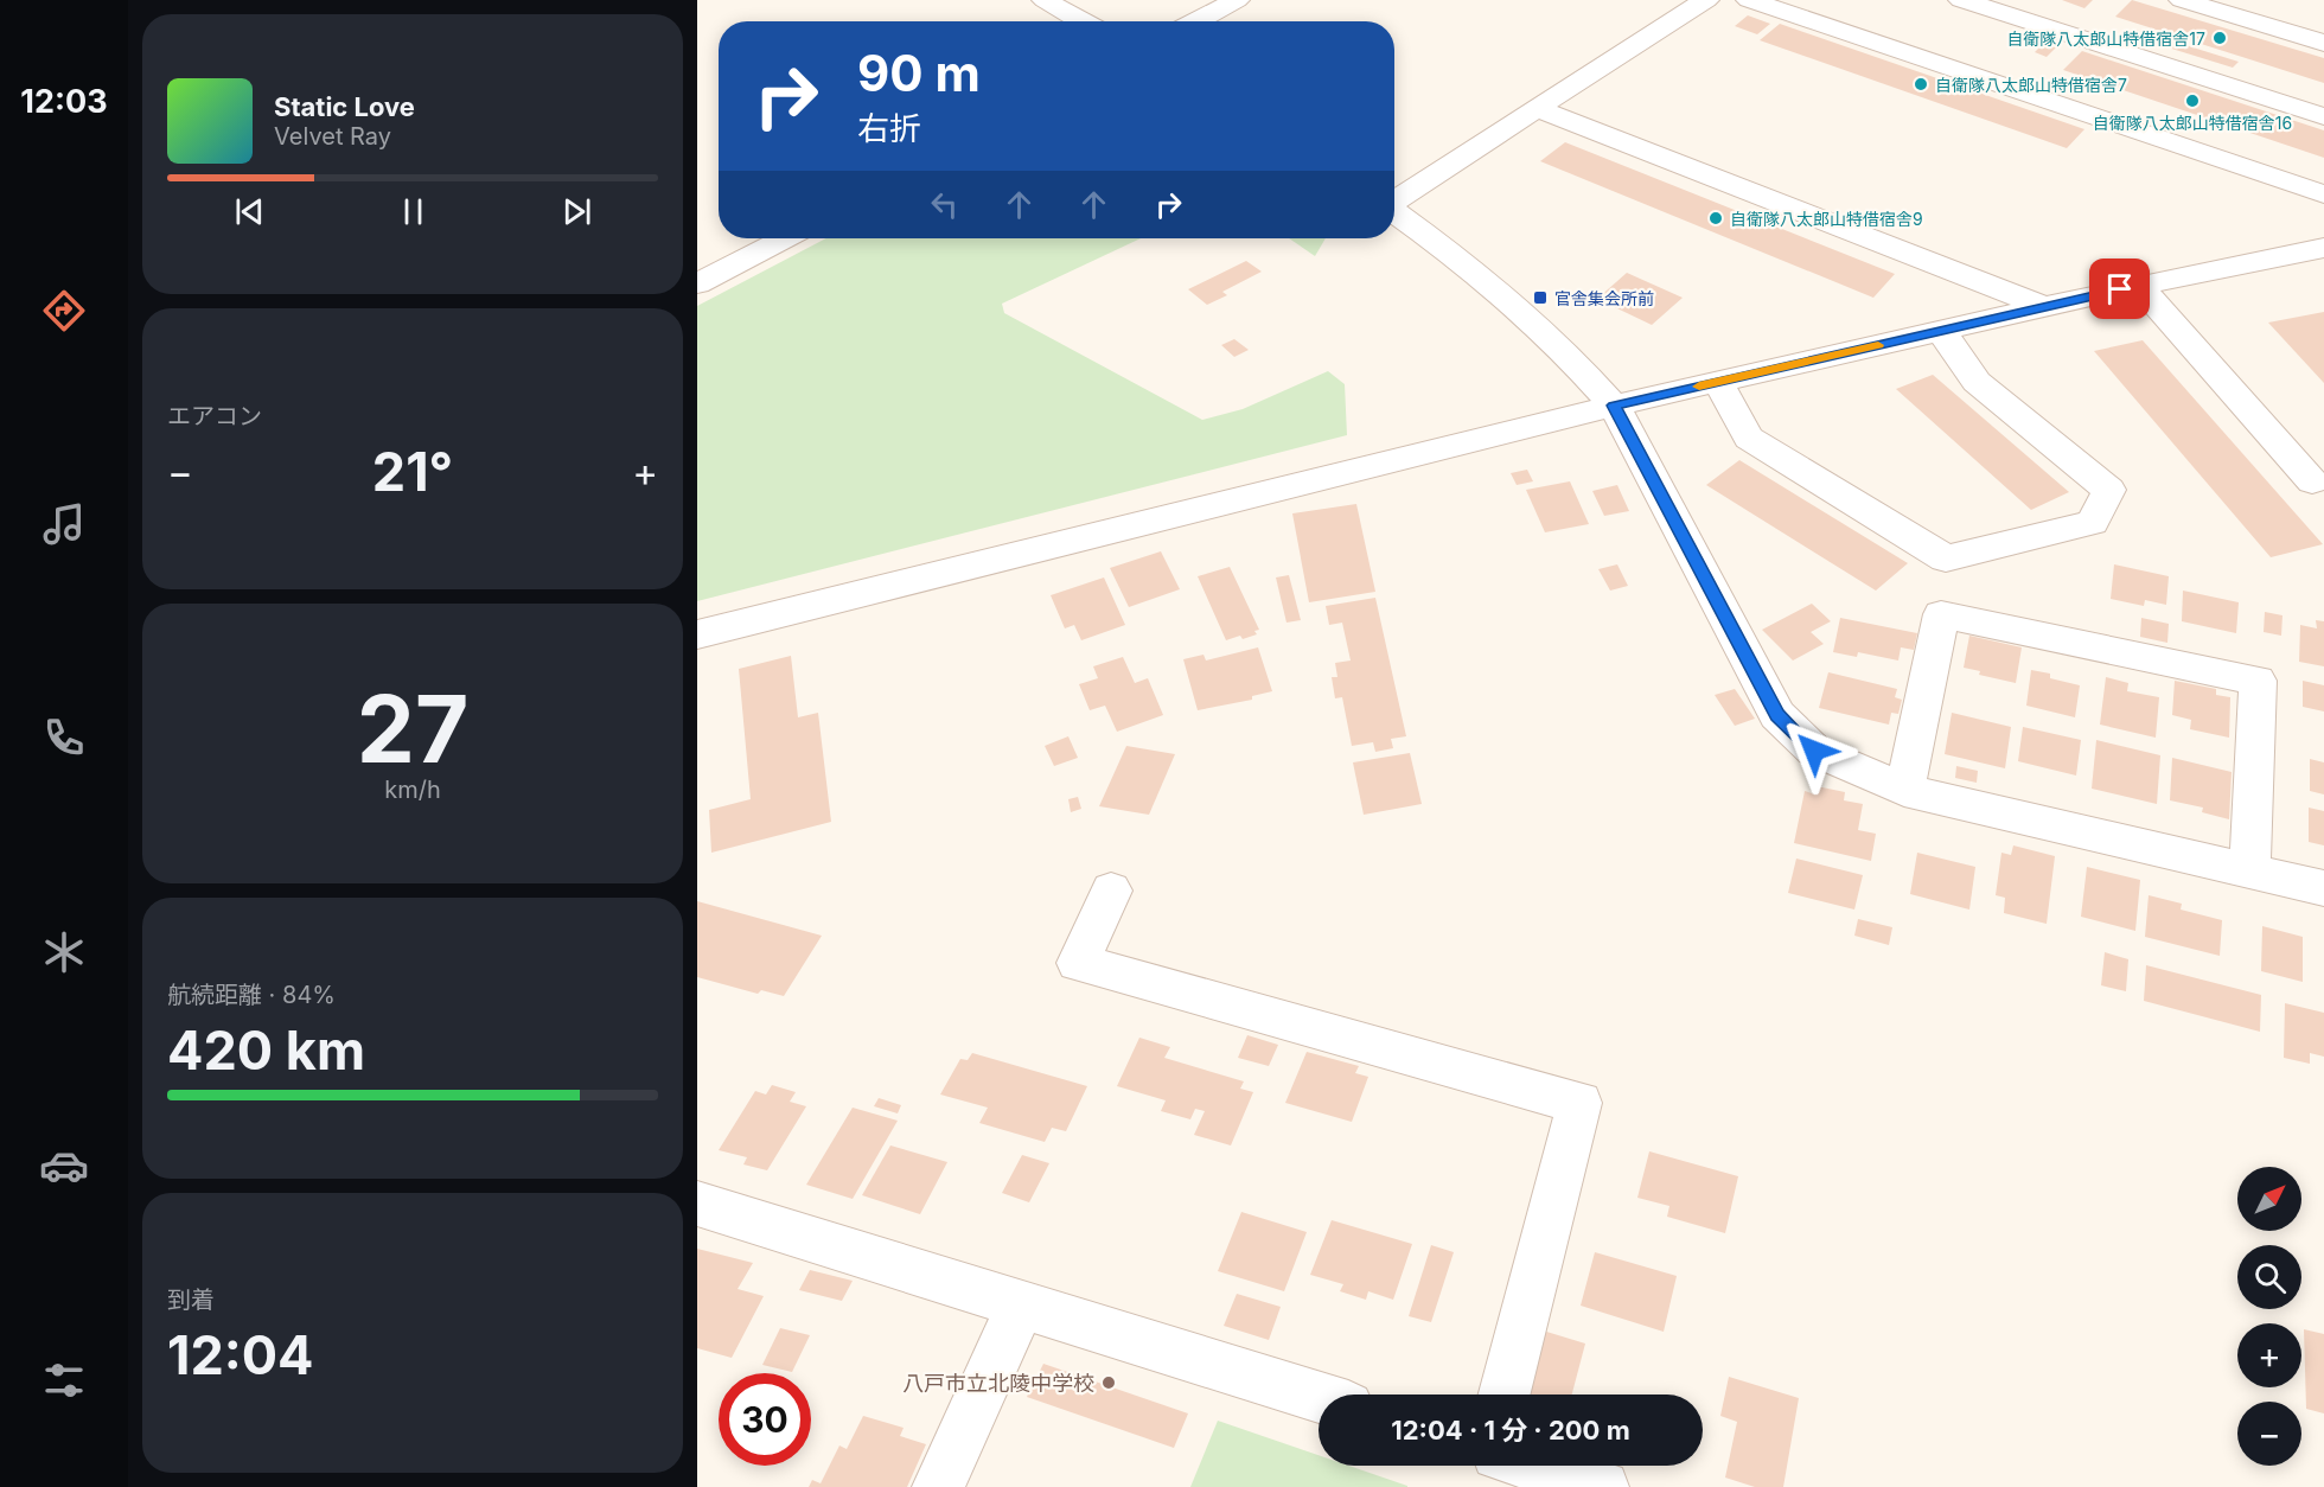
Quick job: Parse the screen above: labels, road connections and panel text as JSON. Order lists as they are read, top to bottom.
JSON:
{
  "places": {
    "other": [
      "自衛隊八太郎山特借宿舎17",
      "自衛隊八太郎山特借宿舎7",
      "自衛隊八太郎山特借宿舎16",
      "自衛隊八太郎山特借宿舎9",
      "八戸市立北陵中学校"
    ],
    "transit": ["官舎集会所前"]
  },
  "north": "top right",
  "page": {
    "tabs": "12:03",
    "turn": ["90 m", "右折"],
    "song": ["Static Love", "Velvet Ray"],
    "tile": [
      "エアコン",
      ["27", "km/h"],
      ["航続距離 · 84%", "420 km"],
      ["到着", "12:04"]
    ],
    "heat": ["−", "21°", "+"],
    "map_buttons": ["+", "−"],
    "limit": "30",
    "trip": "12:04 · 1 分 · 200 m"
  }
}
